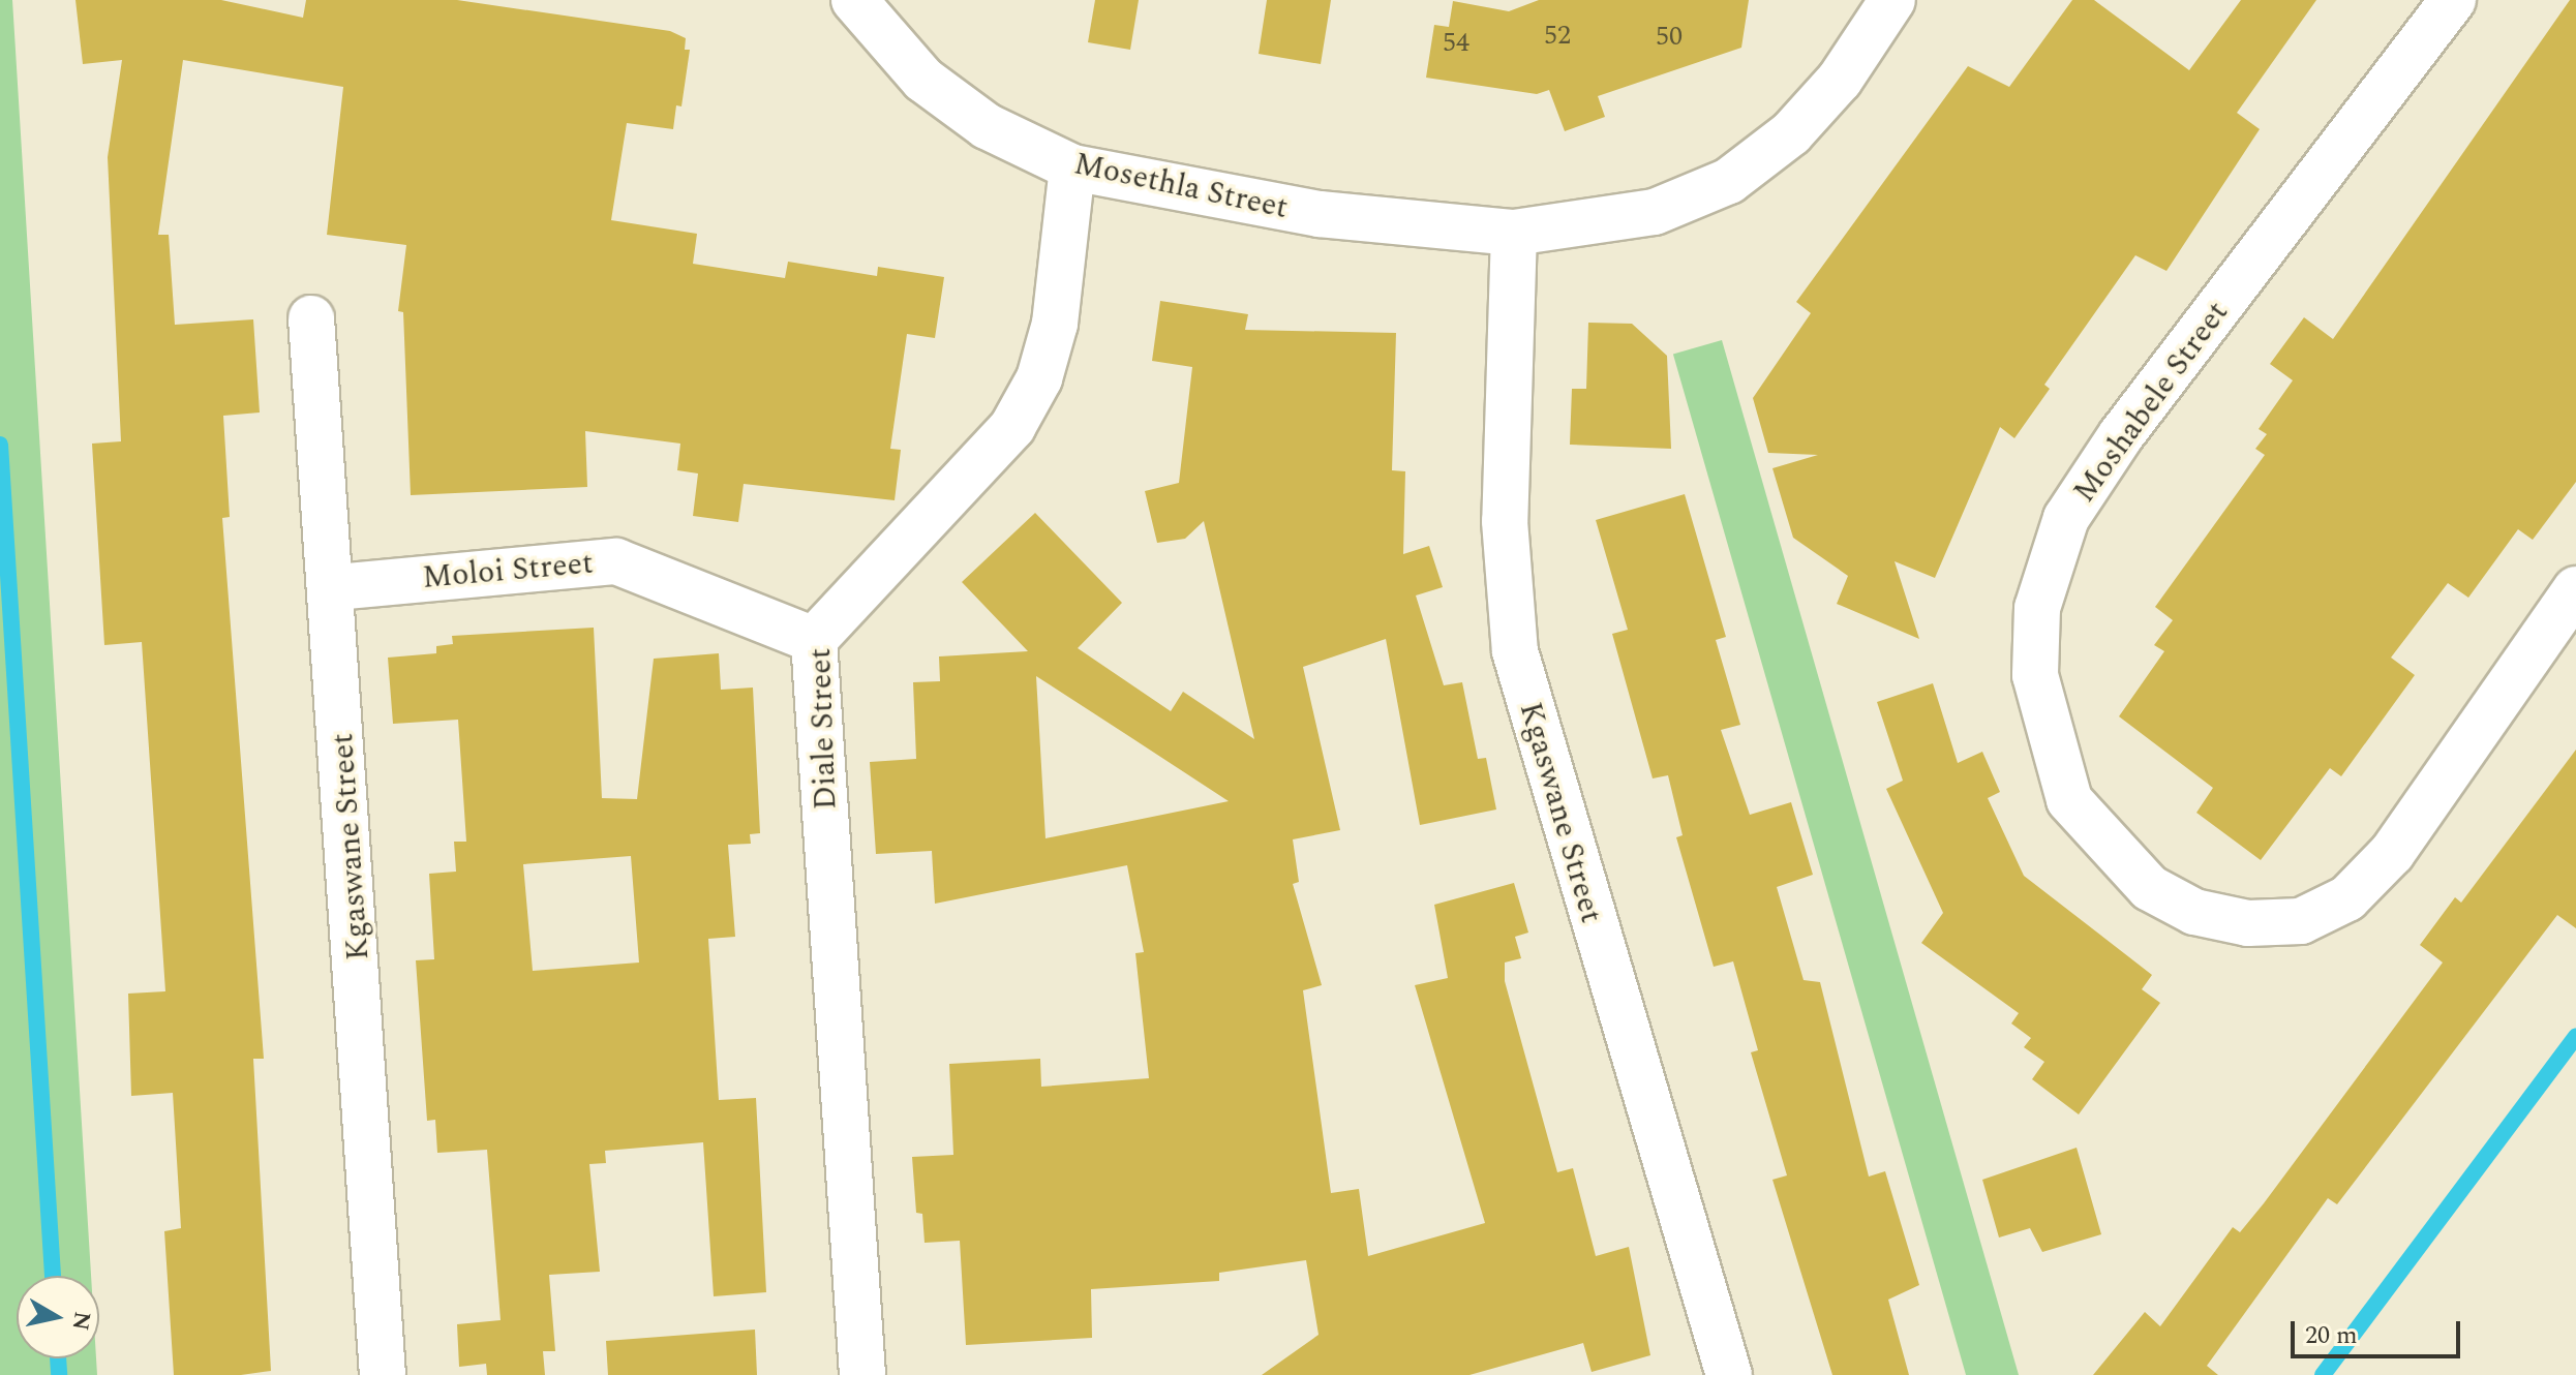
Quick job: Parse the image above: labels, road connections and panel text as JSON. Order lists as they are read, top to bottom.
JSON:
{
  "streets": {
    "street": [
      "Mosethla Street",
      "Moshabele Street",
      "Moloi Street",
      "Diale Street",
      "Kgaswane Street"
    ]
  },
  "crossings": [
    ["Mosethla Street", "Diale Street"],
    ["Mosethla Street", "Kgaswane Street"],
    ["Moloi Street", "Diale Street"],
    ["Moloi Street", "Kgaswane Street"]
  ],
  "house_numbers": ["52", "50", "54"],
  "scale_bar": "20 m",
  "north": "right"
}
